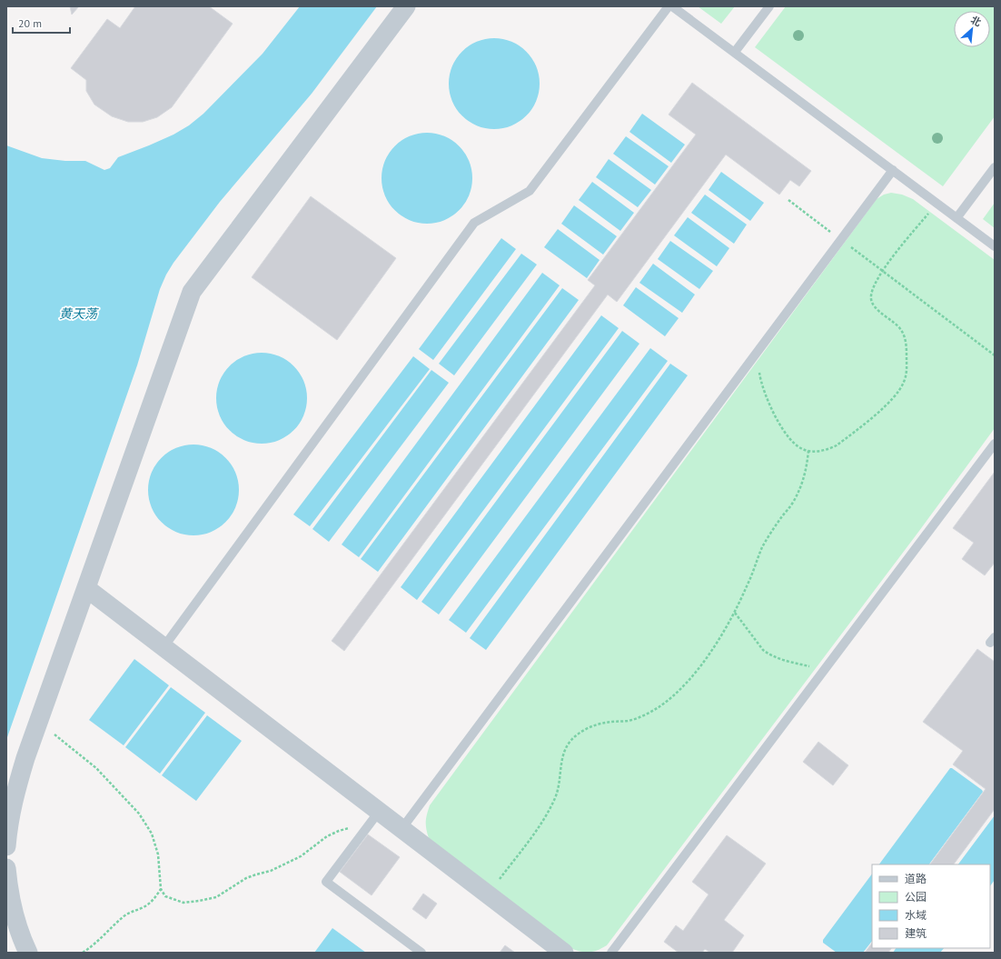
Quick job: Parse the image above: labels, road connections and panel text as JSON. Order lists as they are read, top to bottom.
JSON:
{
  "water": ["黄天荡"],
  "legend": [
    "道路",
    "公园",
    "水域",
    "建筑"
  ],
  "scale_bar": "20 m",
  "north": "top right"
}
